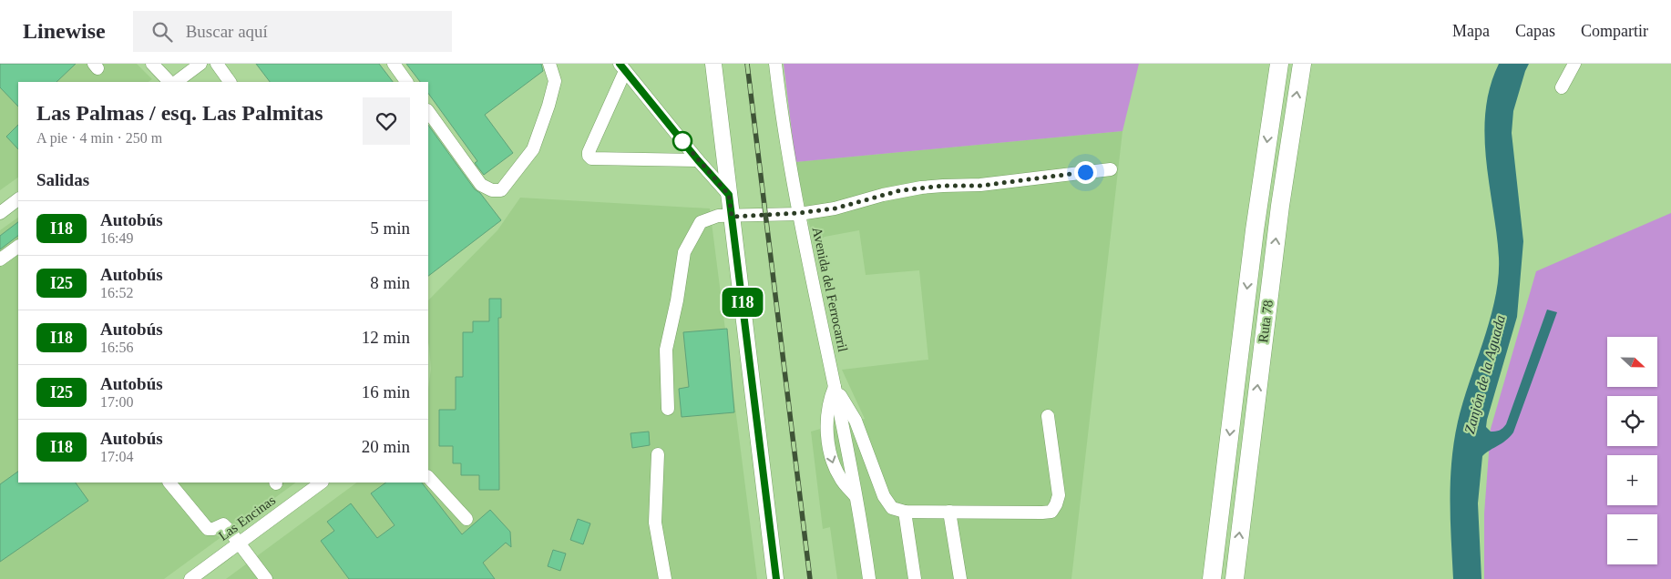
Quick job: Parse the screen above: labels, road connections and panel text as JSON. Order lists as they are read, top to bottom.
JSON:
{
  "streets": {
    "highway": ["Ruta 78"],
    "street": ["Avenida del Ferrocarril", "Las Encinas"]
  },
  "water": ["Zanjón de la Aguada"],
  "lines": ["bus line I18"],
  "north": "right",
  "page": {
    "header": "Linewise",
    "search": "Buscar aquí",
    "nav": ["Mapa", "Capas", "Compartir"],
    "on_map": "I18",
    "heading": [
      ["Las Palmas / esq. Las Palmitas", "A pie · 4 min · 250 m"],
      "Salidas"
    ],
    "list": [
      {
        "mark": "I18",
        "name": "Autobús",
        "note": "16:49",
        "value": "5 min"
      },
      {
        "mark": "I25",
        "name": "Autobús",
        "note": "16:52",
        "value": "8 min"
      },
      {
        "mark": "I18",
        "name": "Autobús",
        "note": "16:56",
        "value": "12 min"
      },
      {
        "mark": "I25",
        "name": "Autobús",
        "note": "17:00",
        "value": "16 min"
      },
      {
        "mark": "I18",
        "name": "Autobús",
        "note": "17:04",
        "value": "20 min"
      }
    ],
    "map_buttons": ["+", "−"]
  }
}
